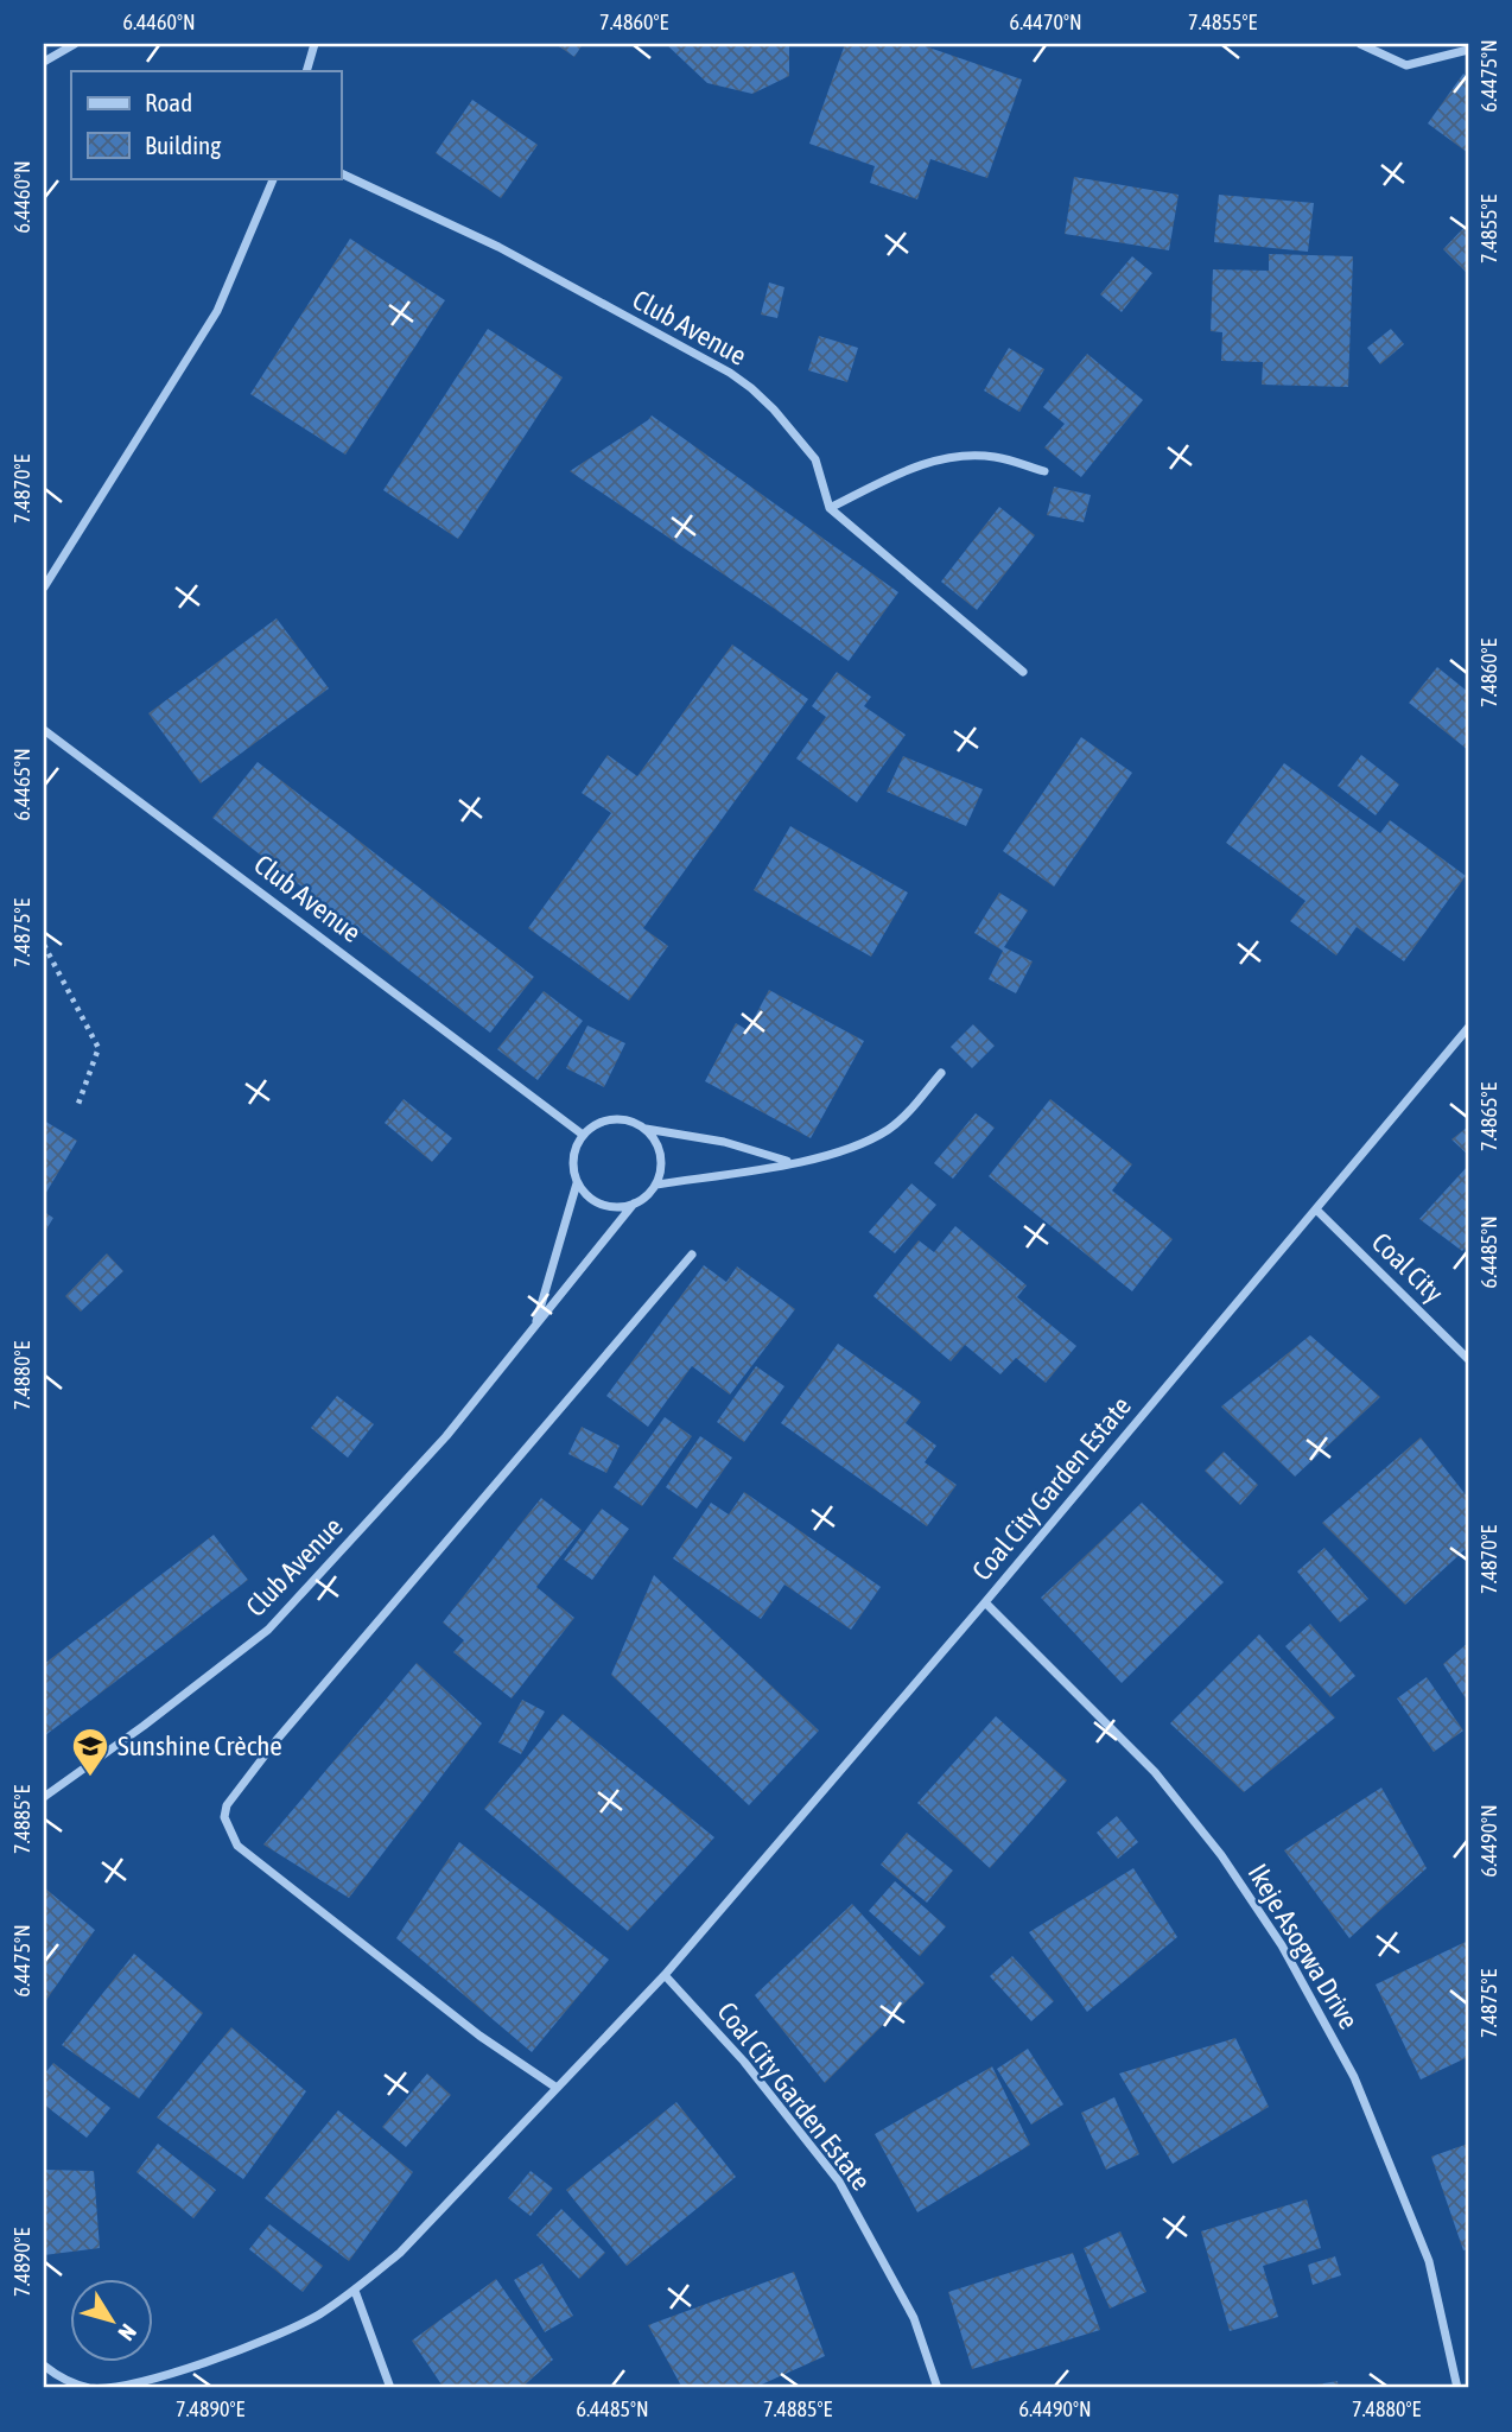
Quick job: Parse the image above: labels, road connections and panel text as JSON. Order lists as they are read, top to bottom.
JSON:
{
  "streets": {
    "street": [
      "Club Avenue",
      "Coal City",
      "Coal City Garden Estate",
      "Ikeje Asogwa Drive"
    ]
  },
  "crossings": [
    ["Coal City", "Coal City Garden Estate"],
    ["Coal City Garden Estate", "Ikeje Asogwa Drive"]
  ],
  "places": {
    "school or university": ["Sunshine Crèche"]
  },
  "legend": ["Road", "Building"],
  "north": "bottom right",
  "coordinates": [
    "6.4460°N",
    "7.4860°E",
    "6.4470°N",
    "7.4855°E",
    "6.4475°N",
    "7.4870°E",
    "6.4465°N",
    "7.4875°E",
    "7.4865°E",
    "6.4485°N",
    "7.4880°E",
    "7.4885°E",
    "6.4490°N",
    "7.4890°E"
  ]
}
